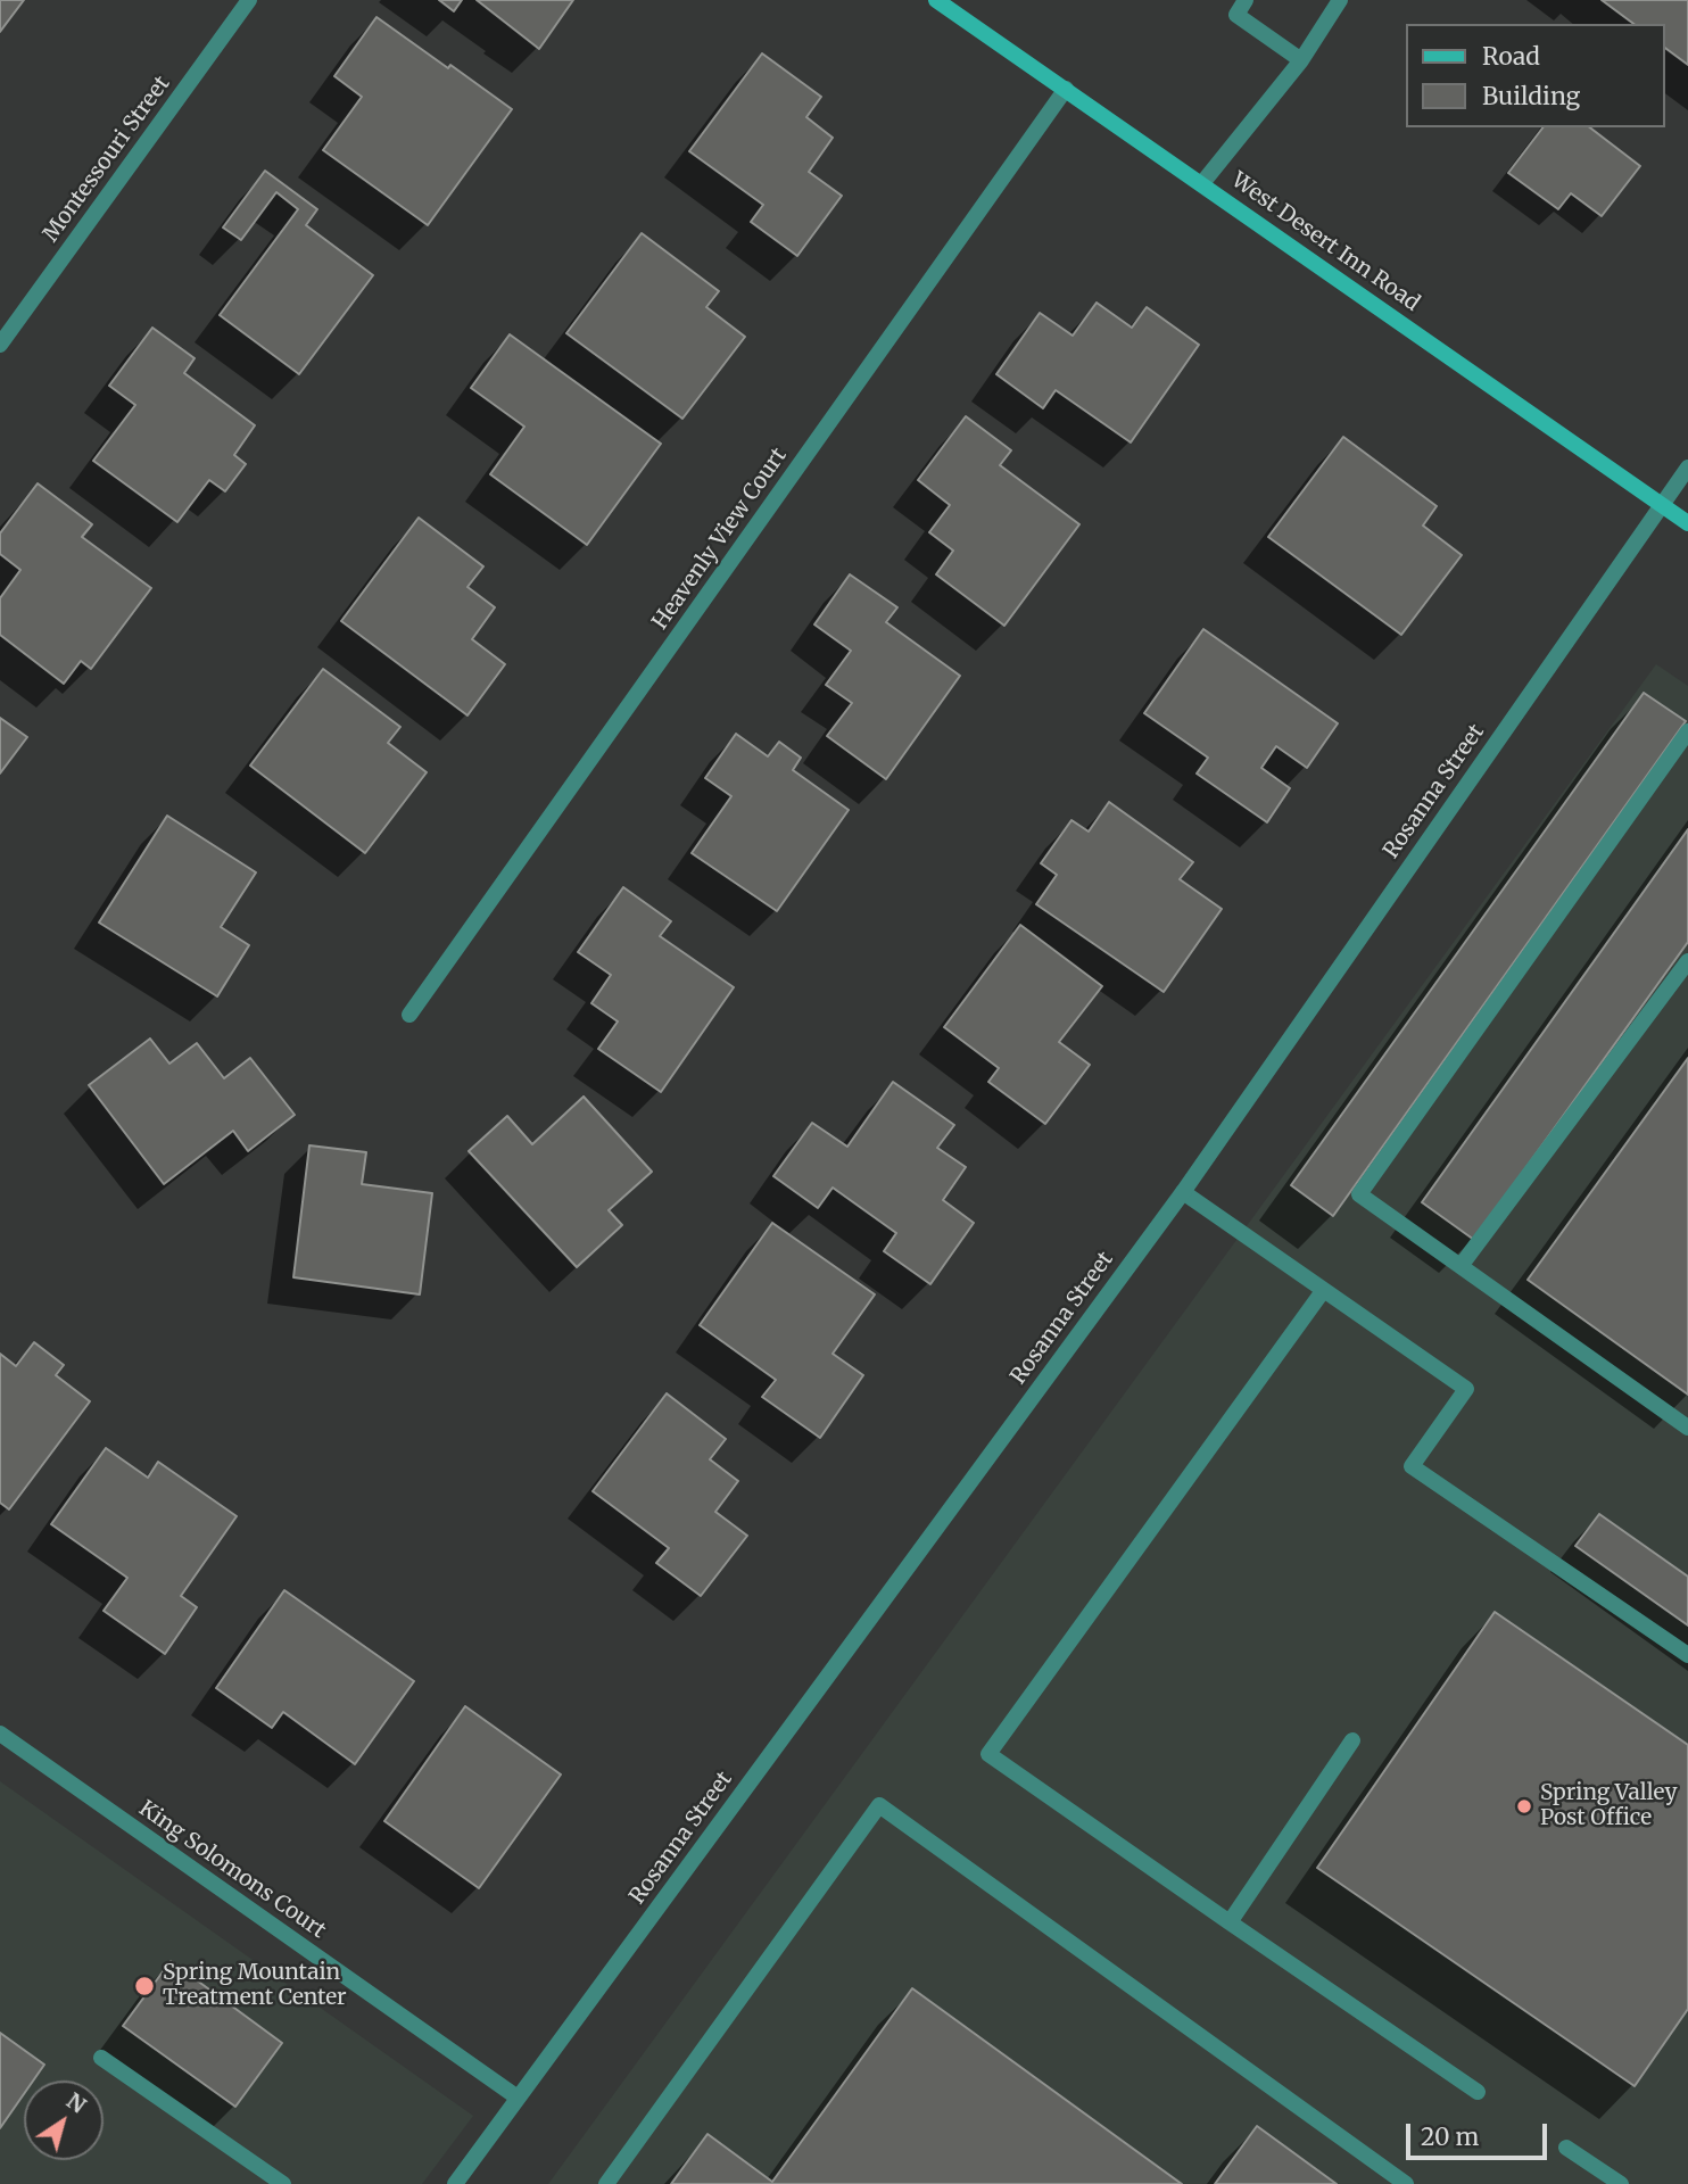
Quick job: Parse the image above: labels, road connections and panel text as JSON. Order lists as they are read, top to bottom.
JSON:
{
  "streets": {
    "main road": ["West Desert Inn Road"],
    "street": [
      "Montessouri Street",
      "Heavenly View Court",
      "Rosanna Street",
      "King Solomons Court"
    ]
  },
  "crossings": [
    ["West Desert Inn Road", "Heavenly View Court"],
    ["West Desert Inn Road", "Rosanna Street"],
    ["Rosanna Street", "King Solomons Court"]
  ],
  "places": ["Spring Valley Post Office", "Spring Mountain Treatment Center"],
  "legend": ["Road", "Building"],
  "scale_bar": "20 m",
  "north": "top right"
}
